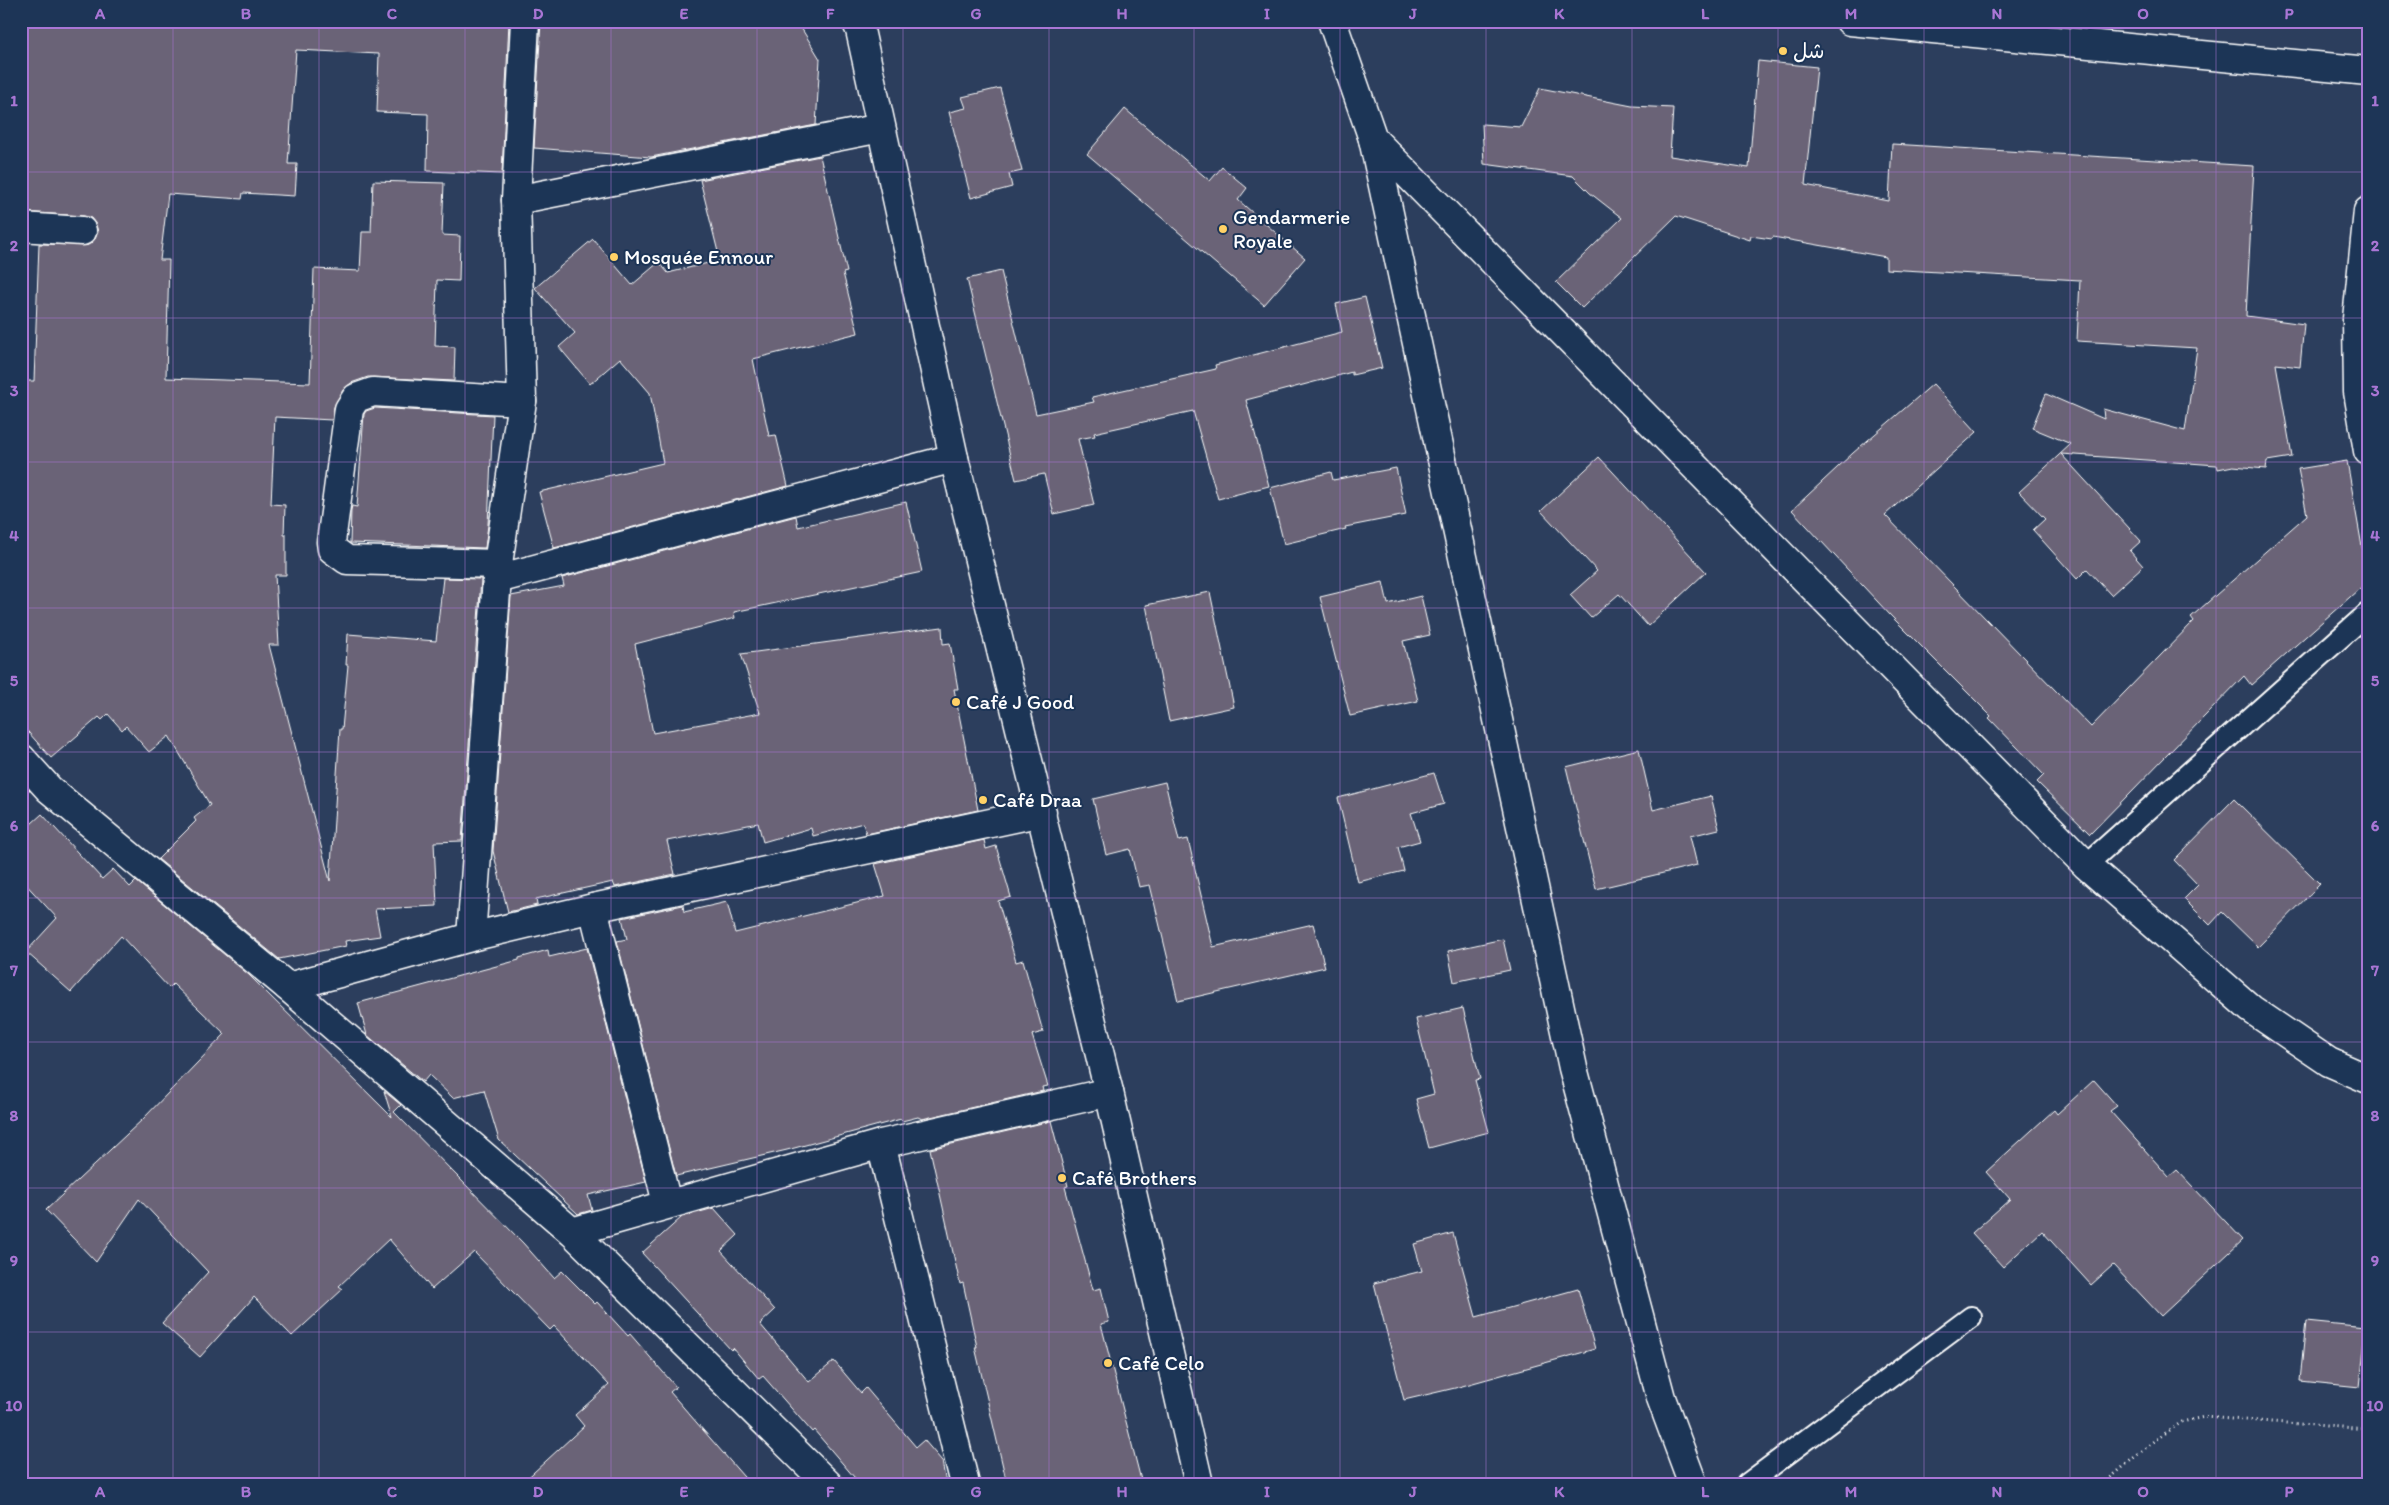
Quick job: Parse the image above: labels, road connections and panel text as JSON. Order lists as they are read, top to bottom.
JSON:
{
  "places": [
    "شل",
    "Gendarmerie Royale",
    "Mosquée Ennour",
    "Café J Good",
    "Café Draa",
    "Café Brothers",
    "Café Celo"
  ],
  "grid": {
    "columns": [
      "A",
      "B",
      "C",
      "D",
      "E",
      "F",
      "G",
      "H",
      "I",
      "J",
      "K",
      "L",
      "M",
      "N",
      "O",
      "P"
    ],
    "rows": [
      "1",
      "2",
      "3",
      "4",
      "5",
      "6",
      "7",
      "8",
      "9",
      "10"
    ]
  }
}
